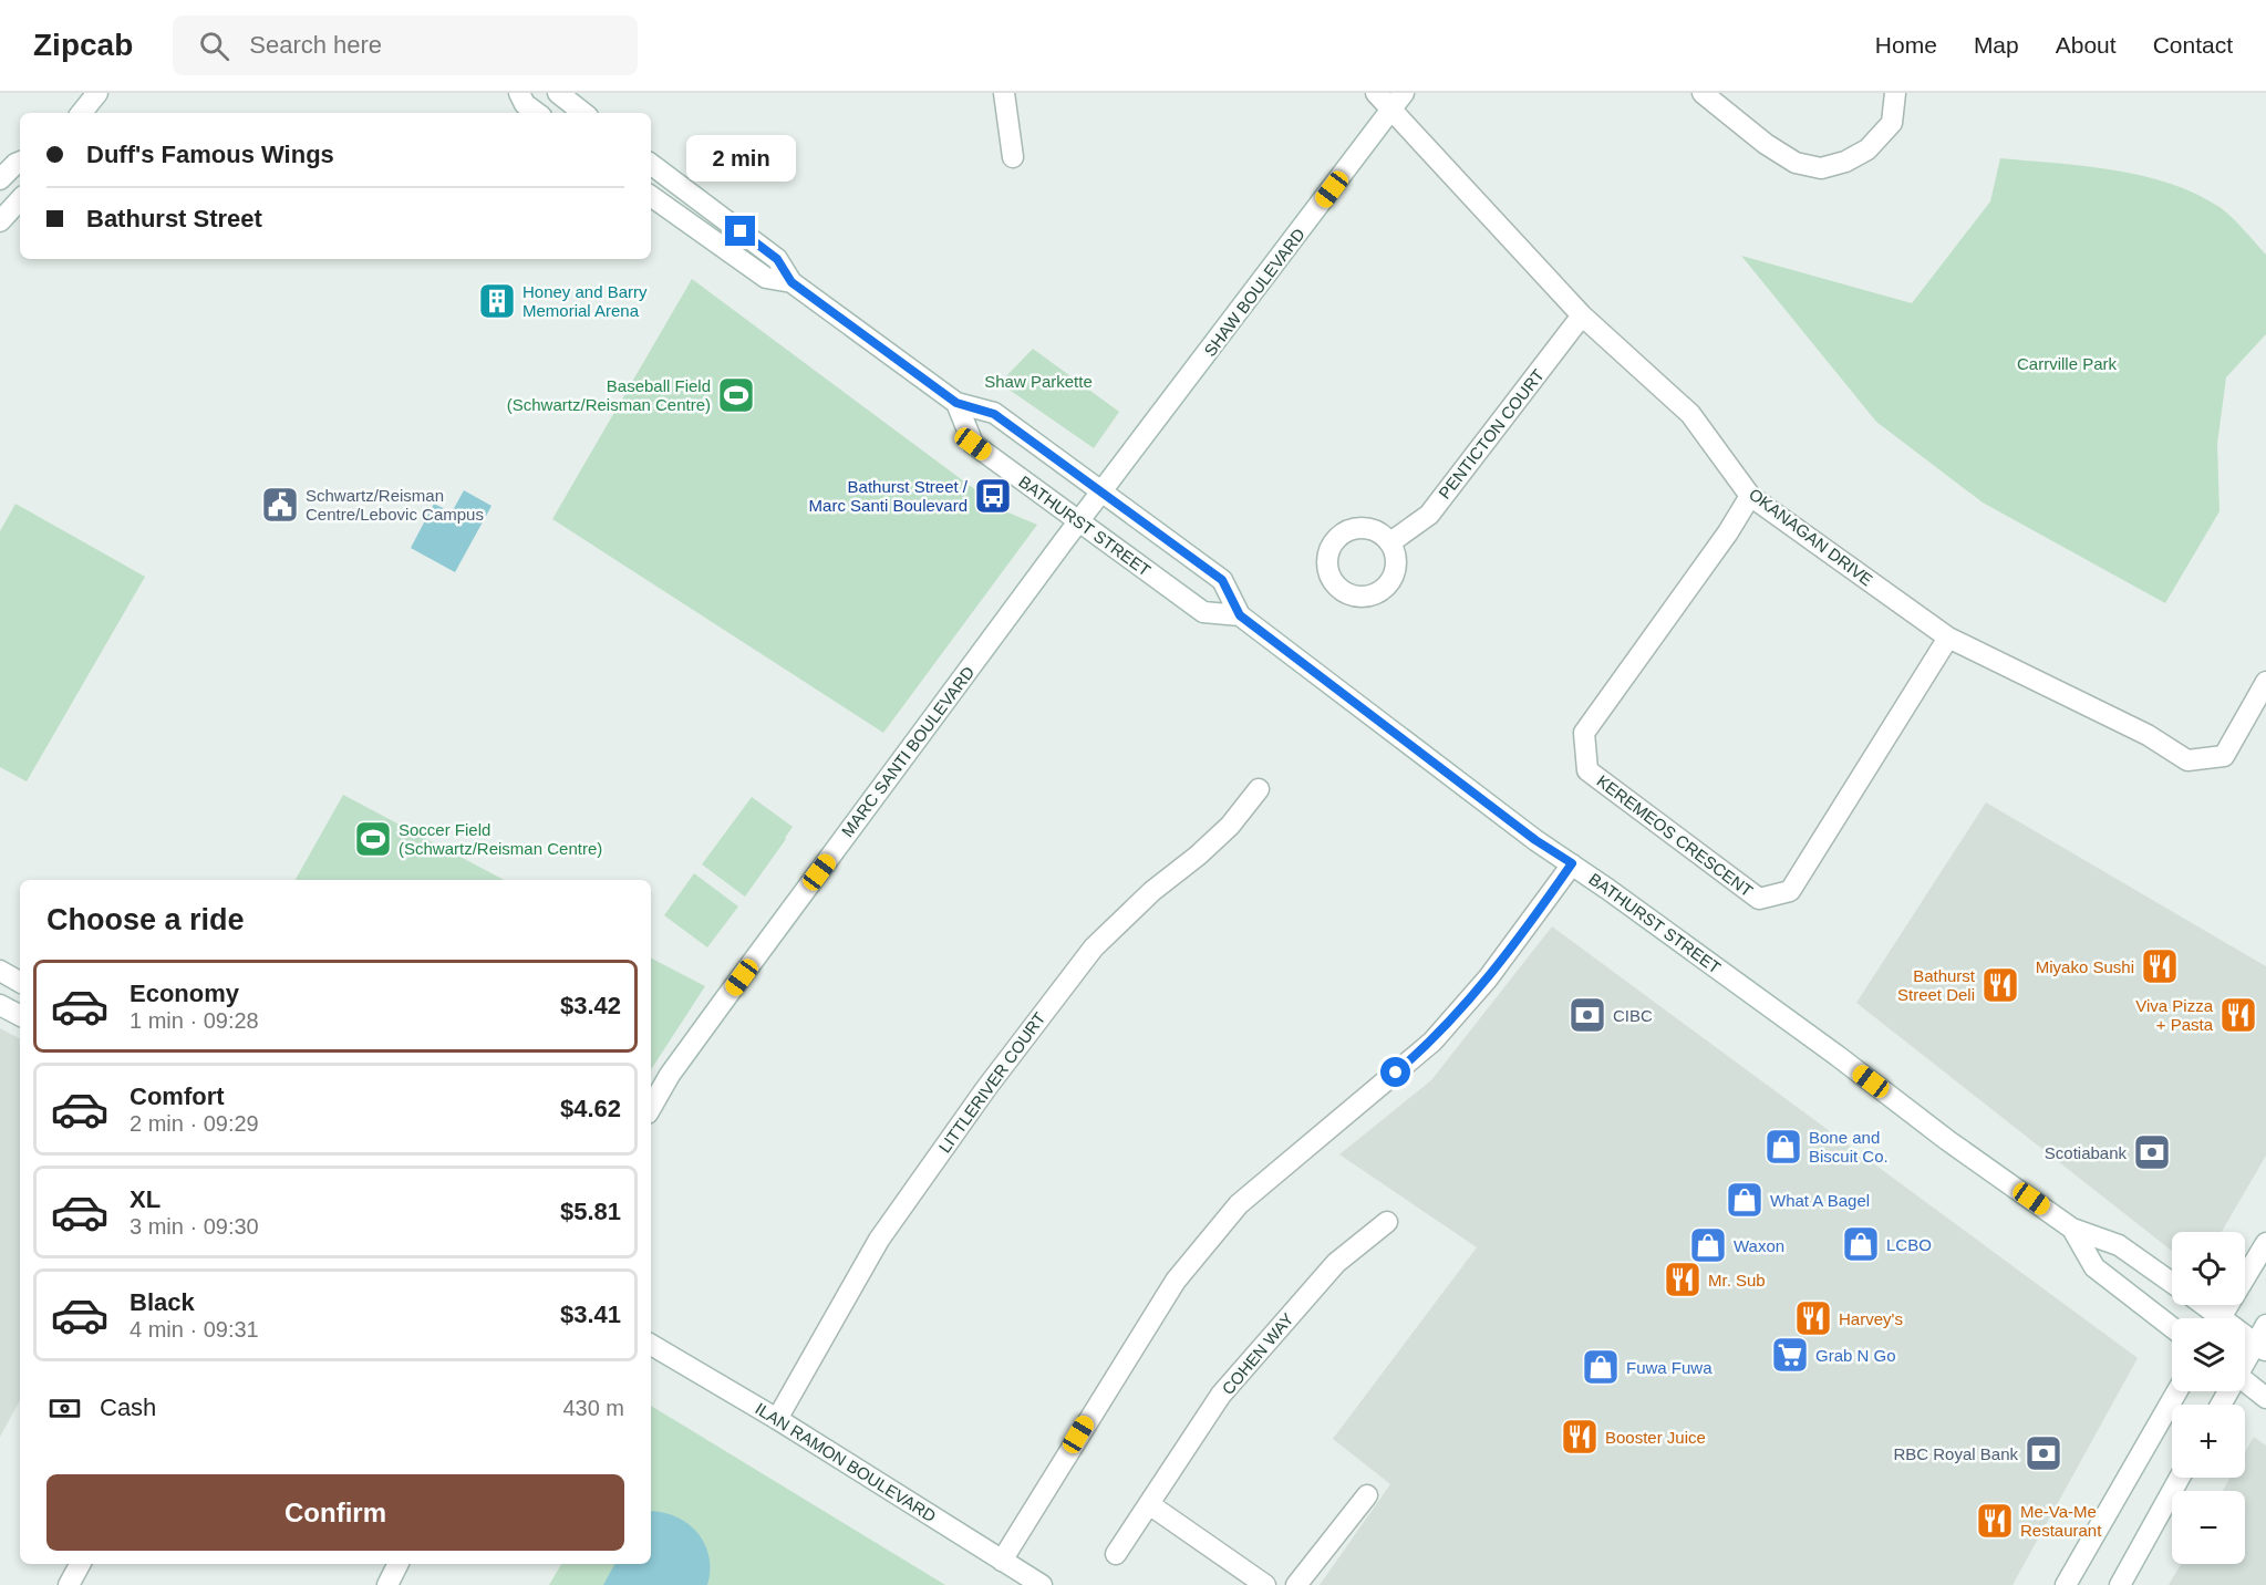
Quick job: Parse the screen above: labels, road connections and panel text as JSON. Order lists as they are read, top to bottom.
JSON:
{
  "streets": {
    "street": [
      "SHAW BOULEVARD",
      "PENTICTON COURT",
      "BATHURST STREET",
      "OKANAGAN DRIVE",
      "MARC SANTI BOULEVARD",
      "KEREMEOS CRESCENT",
      "LITTLERIVER COURT",
      "COHEN WAY",
      "ILAN RAMON BOULEVARD"
    ]
  },
  "crossings": [
    ["SHAW BOULEVARD", "BATHURST STREET"],
    ["SHAW BOULEVARD", "OKANAGAN DRIVE"],
    ["SHAW BOULEVARD", "MARC SANTI BOULEVARD"],
    ["PENTICTON COURT", "OKANAGAN DRIVE"],
    ["BATHURST STREET", "MARC SANTI BOULEVARD"],
    ["OKANAGAN DRIVE", "KEREMEOS CRESCENT"],
    ["LITTLERIVER COURT", "ILAN RAMON BOULEVARD"]
  ],
  "parks": ["Carrville Park", "Shaw Parkette"],
  "places": {
    "building": ["Honey and Barry Memorial Arena"],
    "sports": ["Baseball Field (Schwartz/Reisman Centre)", "Soccer Field (Schwartz/Reisman Centre)"],
    "bus stop": ["Bathurst Street / Marc Santi Boulevard"],
    "public building": ["Schwartz/Reisman Centre/Lebovic Campus"],
    "restaurant": [
      "Miyako Sushi",
      "Bathurst Street Deli",
      "Viva Pizza + Pasta",
      "Mr. Sub",
      "Harvey's",
      "Booster Juice",
      "Me-Va-Me Restaurant"
    ],
    "bank": ["CIBC", "Scotiabank", "RBC Royal Bank"],
    "shop": [
      "Bone and Biscuit Co.",
      "What A Bagel",
      "LCBO",
      "Waxon",
      "Fuwa Fuwa"
    ],
    "supermarket": ["Grab N Go"]
  },
  "page": {
    "header": "Zipcab",
    "search": "Search here",
    "nav": [
      "Home",
      "Map",
      "About",
      "Contact"
    ],
    "banner": ["Duff's Famous Wings", "Bathurst Street"],
    "bubble": "2 min",
    "heading": "Choose a ride",
    "list": [
      {
        "name": "Economy",
        "note": "1 min · 09:28",
        "value": "$3.42"
      },
      {
        "name": "Comfort",
        "note": "2 min · 09:29",
        "value": "$4.62"
      },
      {
        "name": "XL",
        "note": "3 min · 09:30",
        "value": "$5.81"
      },
      {
        "name": "Black",
        "note": "4 min · 09:31",
        "value": "$3.41"
      }
    ],
    "map_buttons": ["+", "−"],
    "pay": ["Cash", "430 m"],
    "buttons": "Confirm"
  }
}
